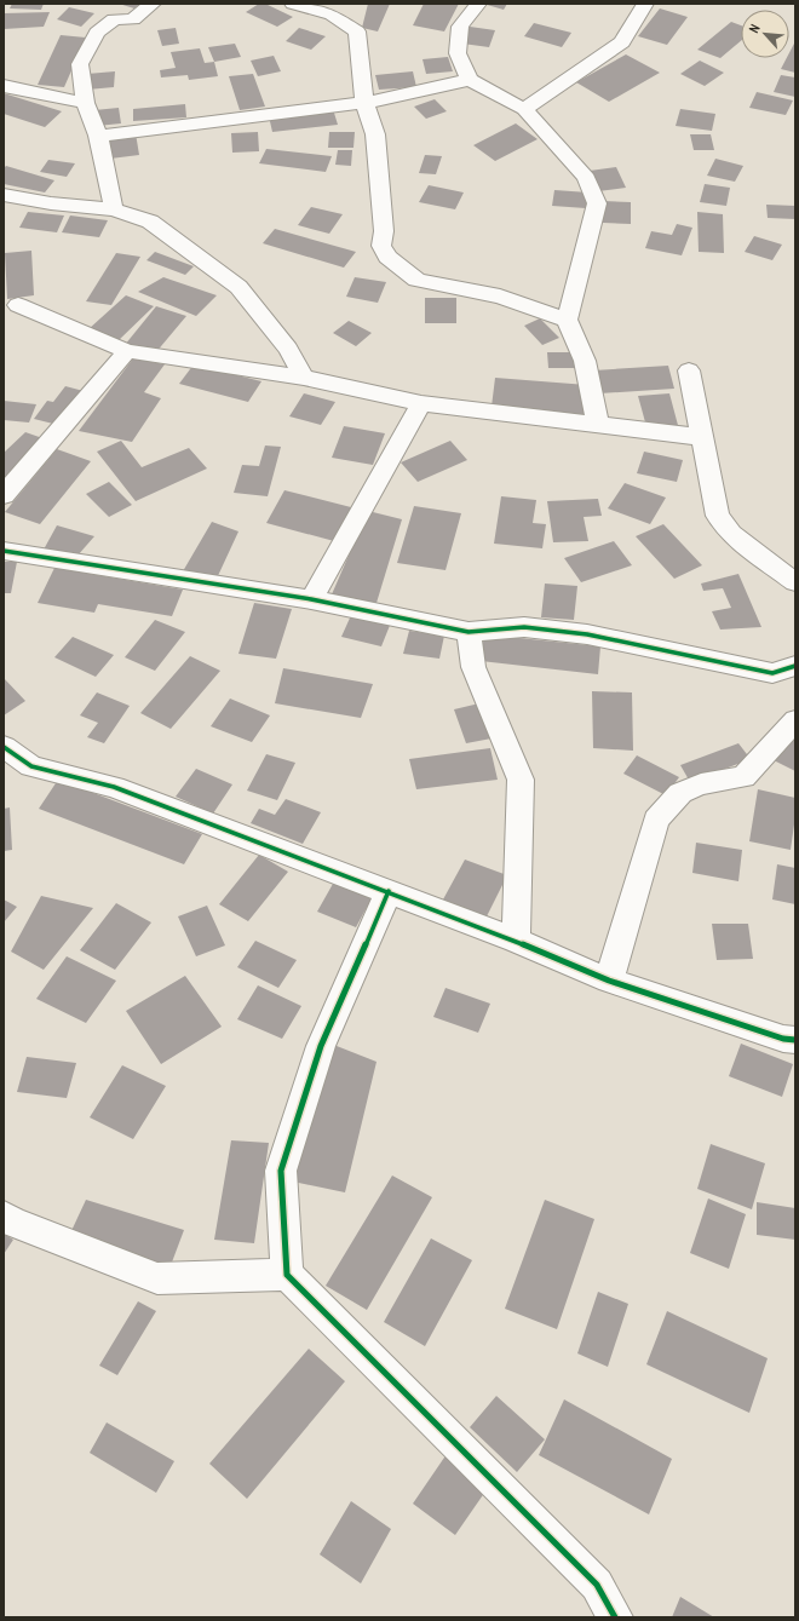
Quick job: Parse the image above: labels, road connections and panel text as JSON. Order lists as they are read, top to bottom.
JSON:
{
  "north": "top left"
}
